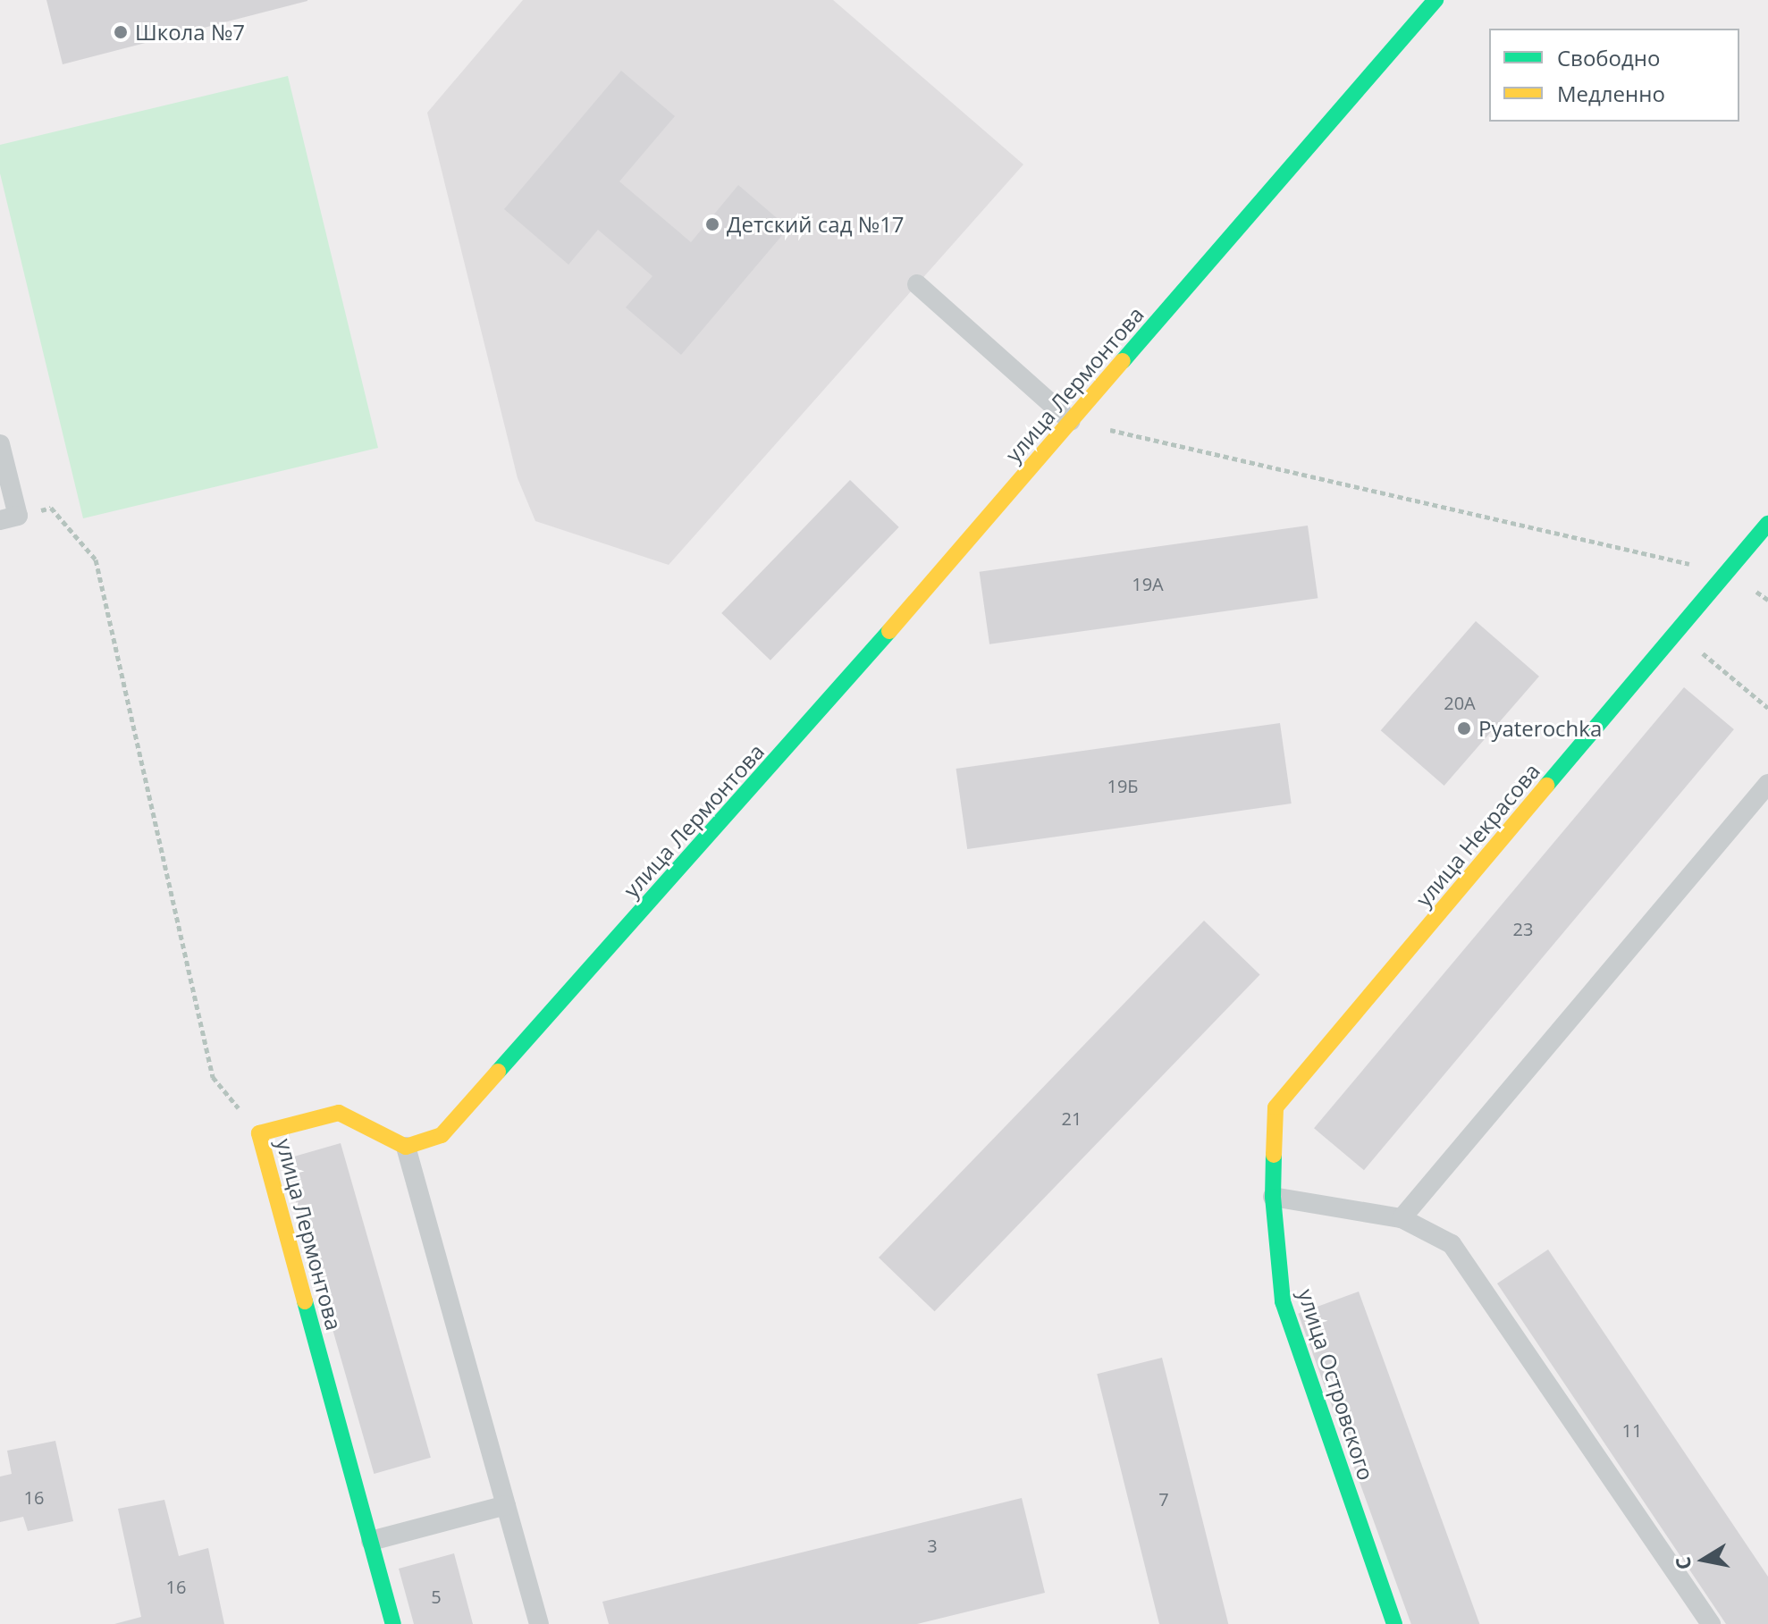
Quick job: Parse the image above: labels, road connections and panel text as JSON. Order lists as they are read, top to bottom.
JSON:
{
  "streets": {
    "street": ["улица Лермонтова", "улица Некрасова", "улица Островского"]
  },
  "crossings": [
    ["улица Некрасова", "улица Островского"]
  ],
  "places": ["Школа №7", "Детский сад №17", "Pyaterochka"],
  "house_numbers": [
    "19А",
    "20А",
    "19Б",
    "23",
    "21",
    "11",
    "16",
    "7",
    "3",
    "16",
    "5"
  ],
  "legend": ["Свободно", "Медленно"],
  "north": "left"
}
